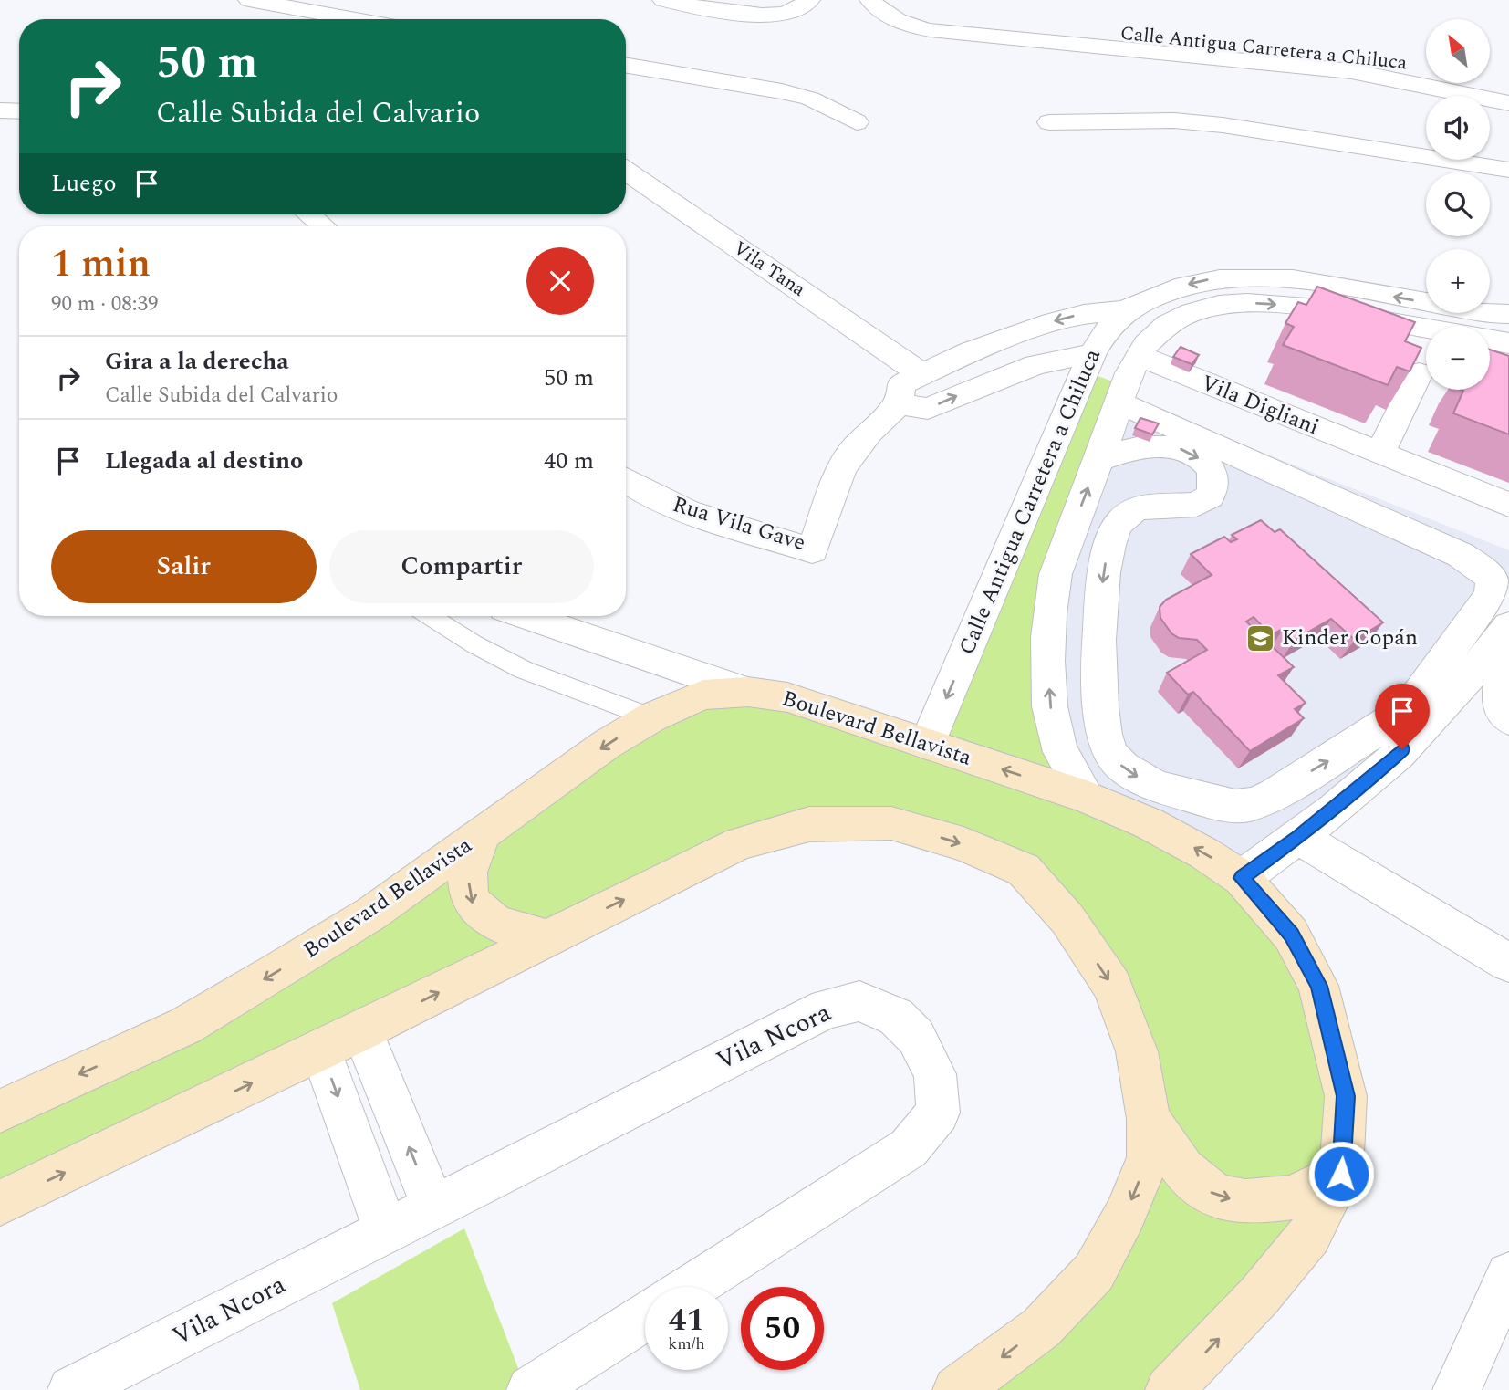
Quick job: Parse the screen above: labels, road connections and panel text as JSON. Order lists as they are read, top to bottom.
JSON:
{
  "streets": {
    "main road": ["Boulevard Bellavista"],
    "street": [
      "Calle Antigua Carretera a Chiluca",
      "Vila Tana",
      "Vila Digliani",
      "Rua Vila Gave",
      "Vila Ncora"
    ]
  },
  "crossings": [
    ["Calle Antigua Carretera a Chiluca", "Vila Digliani"],
    ["Calle Antigua Carretera a Chiluca", "Rua Vila Gave"],
    ["Calle Antigua Carretera a Chiluca", "Boulevard Bellavista"],
    ["Vila Tana", "Rua Vila Gave"]
  ],
  "places": {
    "school or university": ["Kinder Copán"]
  },
  "north": "top left",
  "page": {
    "map_buttons": ["+", "−"],
    "turn": ["50 m", "Calle Subida del Calvario"],
    "then": "Luego",
    "heading": ["1 min", "90 m · 08:39"],
    "list": [
      {
        "name": "Gira a la derecha",
        "note": "Calle Subida del Calvario",
        "value": "50 m"
      },
      {
        "name": "Llegada al destino",
        "value": "40 m"
      }
    ],
    "buttons": ["Salir", "Compartir"],
    "speed": "41 km/h",
    "limit": "50"
  }
}
